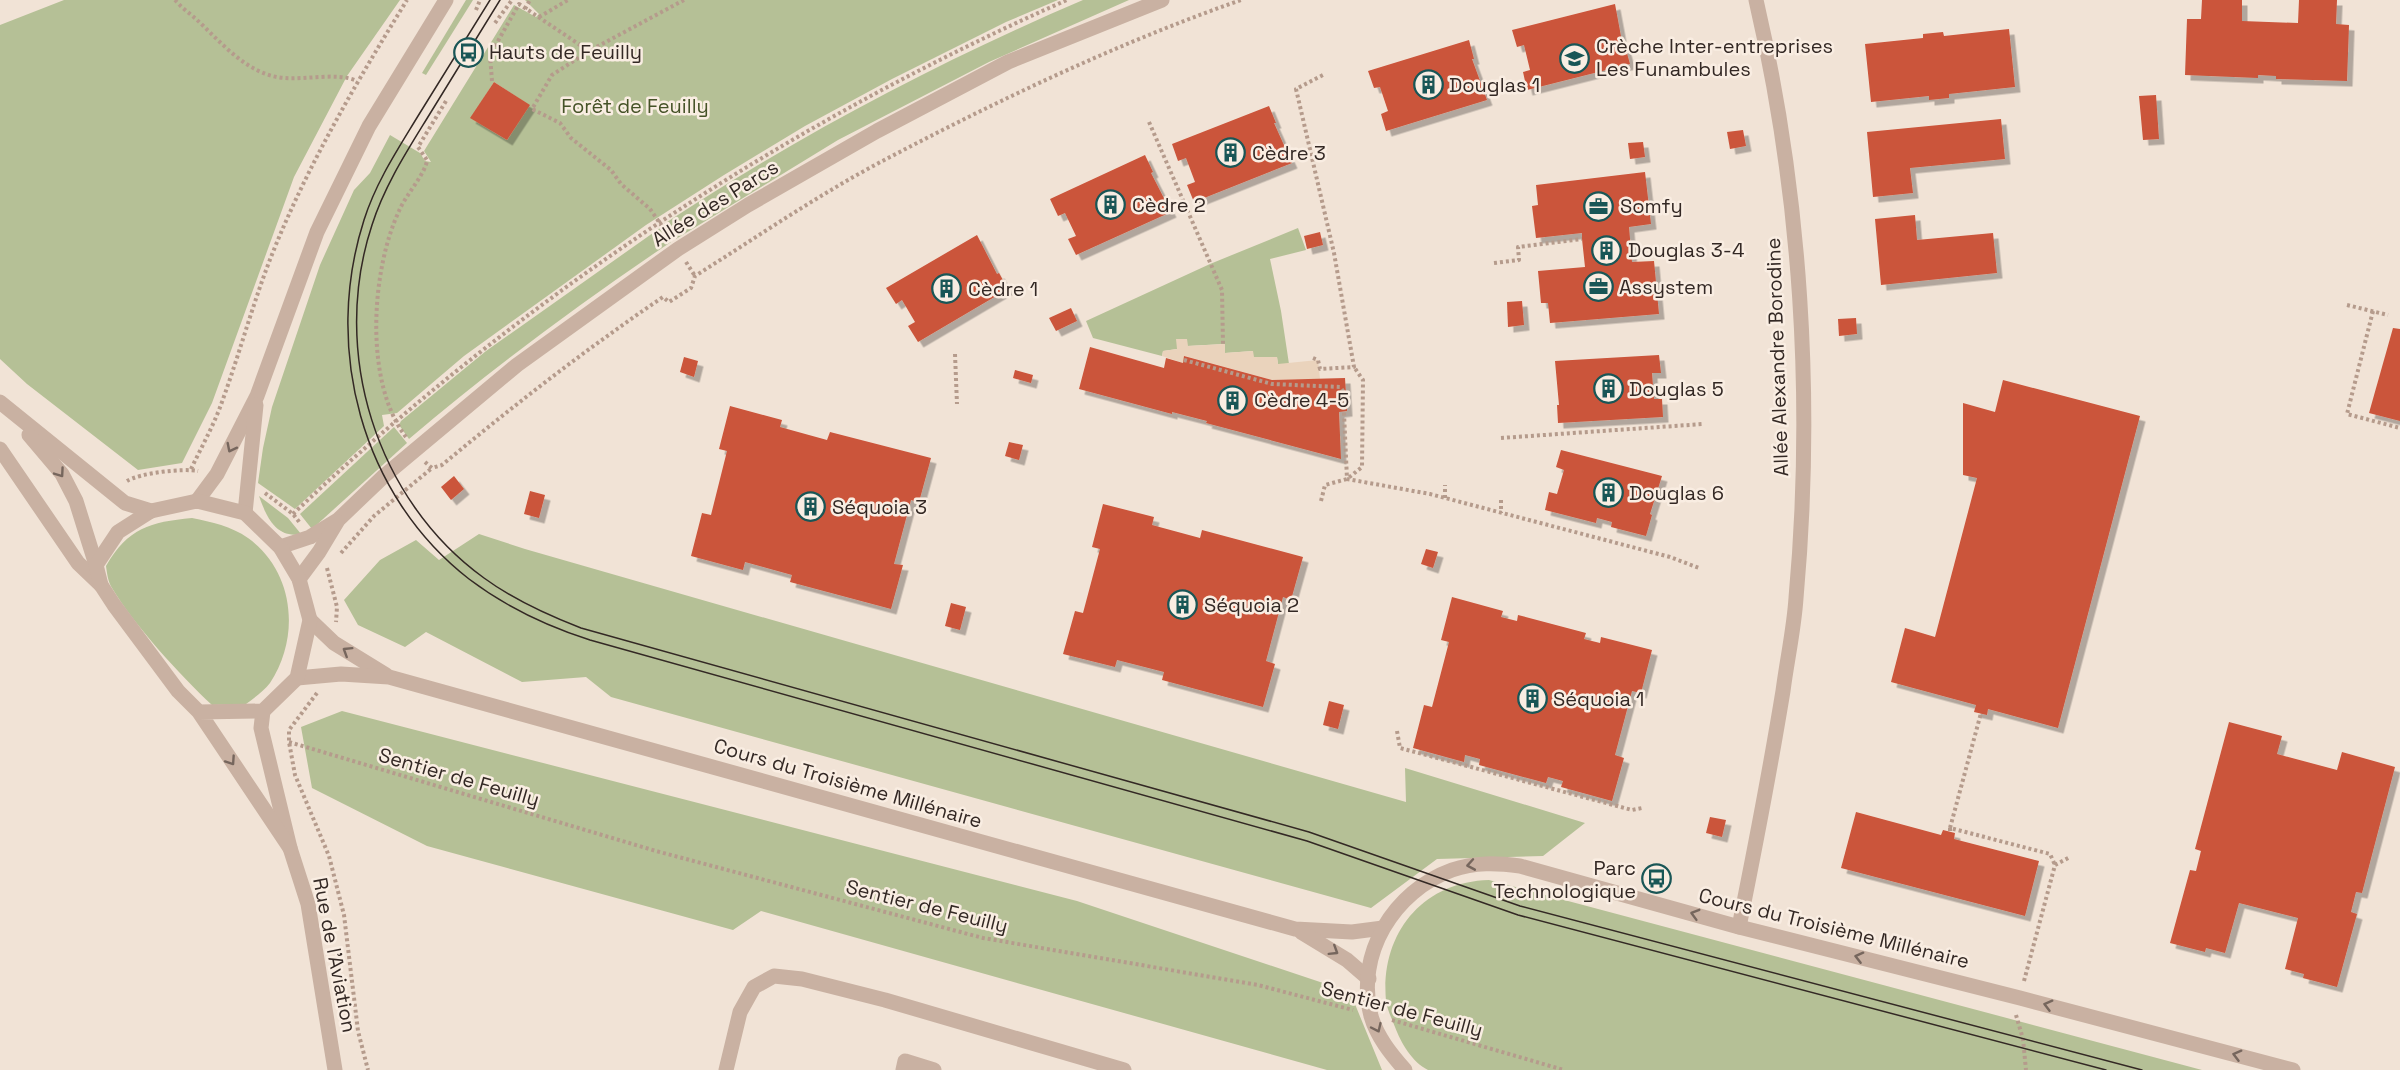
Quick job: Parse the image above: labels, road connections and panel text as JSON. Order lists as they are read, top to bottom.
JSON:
{
  "streets": {
    "street": [
      "Allée des Parcs",
      "Allée Alexandre Borodine",
      "Cours du Troisième Millénaire",
      "Rue de l'Aviation"
    ],
    "path": ["Sentier de Feuilly"]
  },
  "crossings": [
    ["Allée des Parcs", "Cours du Troisième Millénaire"],
    ["Allée des Parcs", "Rue de l'Aviation"],
    ["Allée Alexandre Borodine", "Cours du Troisième Millénaire"],
    ["Sentier de Feuilly", "Cours du Troisième Millénaire"],
    ["Cours du Troisième Millénaire", "Rue de l'Aviation"]
  ],
  "parks": ["Forêt de Feuilly"],
  "places": {
    "bus stop": ["Hauts de Feuilly", "Parc Technologique"],
    "school or university": ["Crèche Inter-entreprises Les Funambules"],
    "building": [
      "Douglas 1",
      "Cèdre 3",
      "Cèdre 2",
      "Douglas 3-4",
      "Cèdre 1",
      "Douglas 5",
      "Cèdre 4-5",
      "Douglas 6",
      "Séquoia 3",
      "Séquoia 2",
      "Séquoia 1"
    ],
    "office": ["Somfy", "Assystem"]
  }
}
